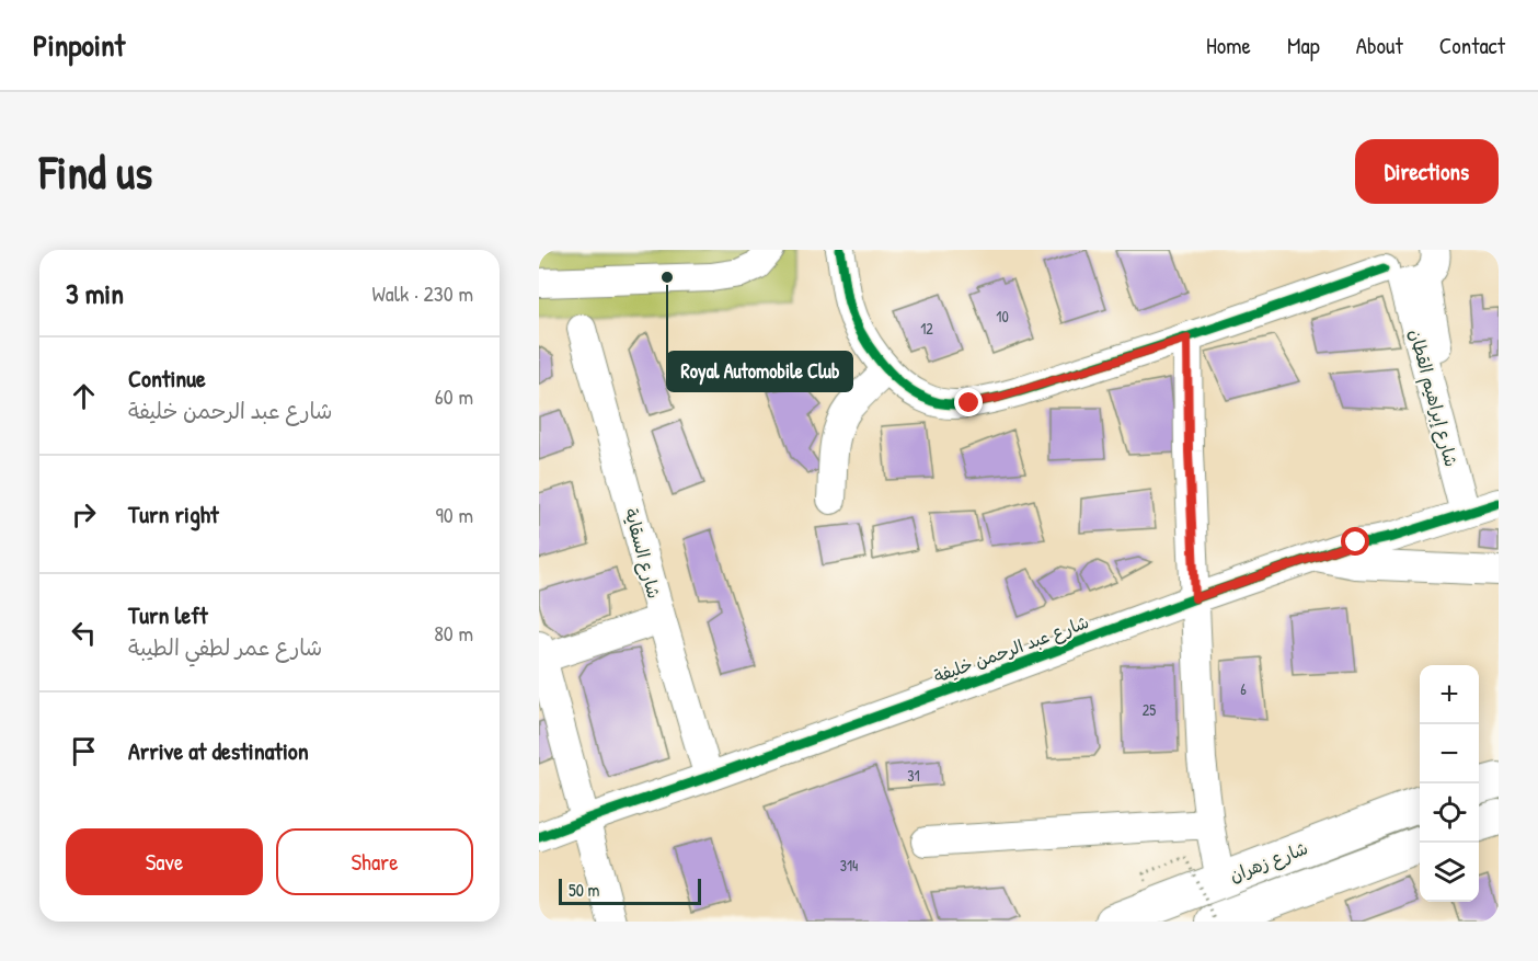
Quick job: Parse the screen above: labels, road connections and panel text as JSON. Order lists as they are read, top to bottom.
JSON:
{
  "streets": {
    "main road": ["شارع زهران"],
    "street": ["شارع إبراهيم القطان", "شارع السقاية", "شارع عبد الرحمن خليفة"]
  },
  "crossings": [
    ["شارع إبراهيم القطان", "شارع عبد الرحمن خليفة"],
    ["شارع السقاية", "شارع عبد الرحمن خليفة"]
  ],
  "places": ["Royal Automobile Club"],
  "house_numbers": [
    "10",
    "12",
    "6",
    "25",
    "31",
    "314"
  ],
  "scale_bar": "50 m",
  "page": {
    "header": "Pinpoint",
    "nav": [
      "Home",
      "Map",
      "About",
      "Contact"
    ],
    "buttons": [
      "Directions",
      ["Save", "Share"]
    ],
    "title": "Find us",
    "heading": ["3 min", "Walk · 230 m"],
    "list": [
      ["Continue", "شارع عبد الرحمن خليفة", "60 m"],
      ["Turn right", "90 m"],
      ["Turn left", "شارع عمر لطفي الطيبة", "80 m"],
      "Arrive at destination"
    ],
    "map_buttons": ["+", "−"],
    "scale": "50 m"
  }
}
